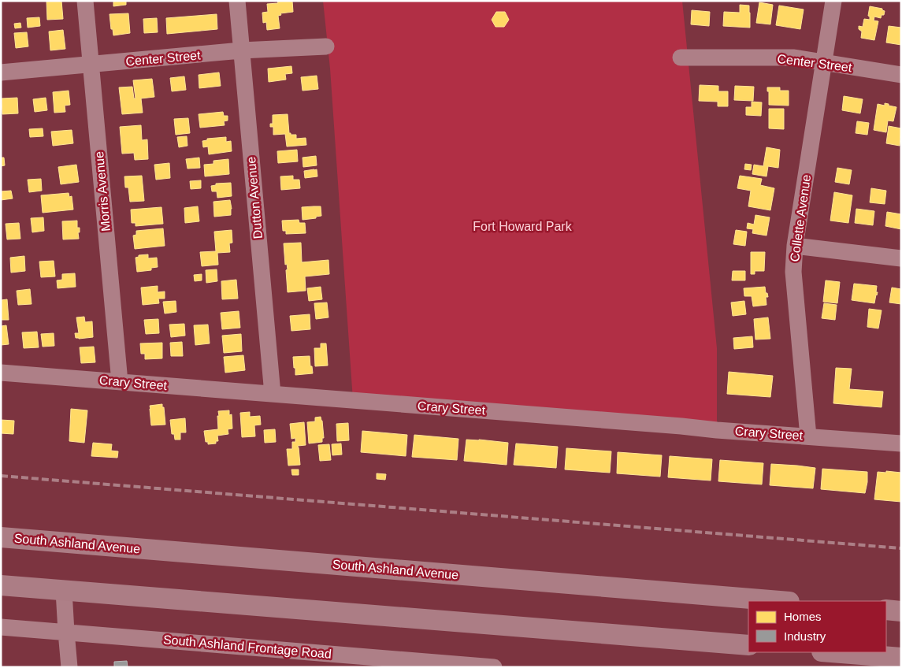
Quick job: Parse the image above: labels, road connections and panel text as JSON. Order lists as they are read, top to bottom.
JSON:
{
  "streets": {
    "main road": ["South Ashland Avenue"],
    "street": [
      "Center Street",
      "Morris Avenue",
      "Dutton Avenue",
      "Collette Avenue",
      "Crary Street",
      "South Ashland Frontage Road"
    ]
  },
  "crossings": [
    ["Center Street", "Morris Avenue"],
    ["Center Street", "Dutton Avenue"],
    ["Center Street", "Collette Avenue"],
    ["Morris Avenue", "Crary Street"],
    ["Dutton Avenue", "Crary Street"],
    ["Collette Avenue", "Crary Street"]
  ],
  "parks": ["Fort Howard Park"],
  "legend": ["Homes", "Industry"]
}
